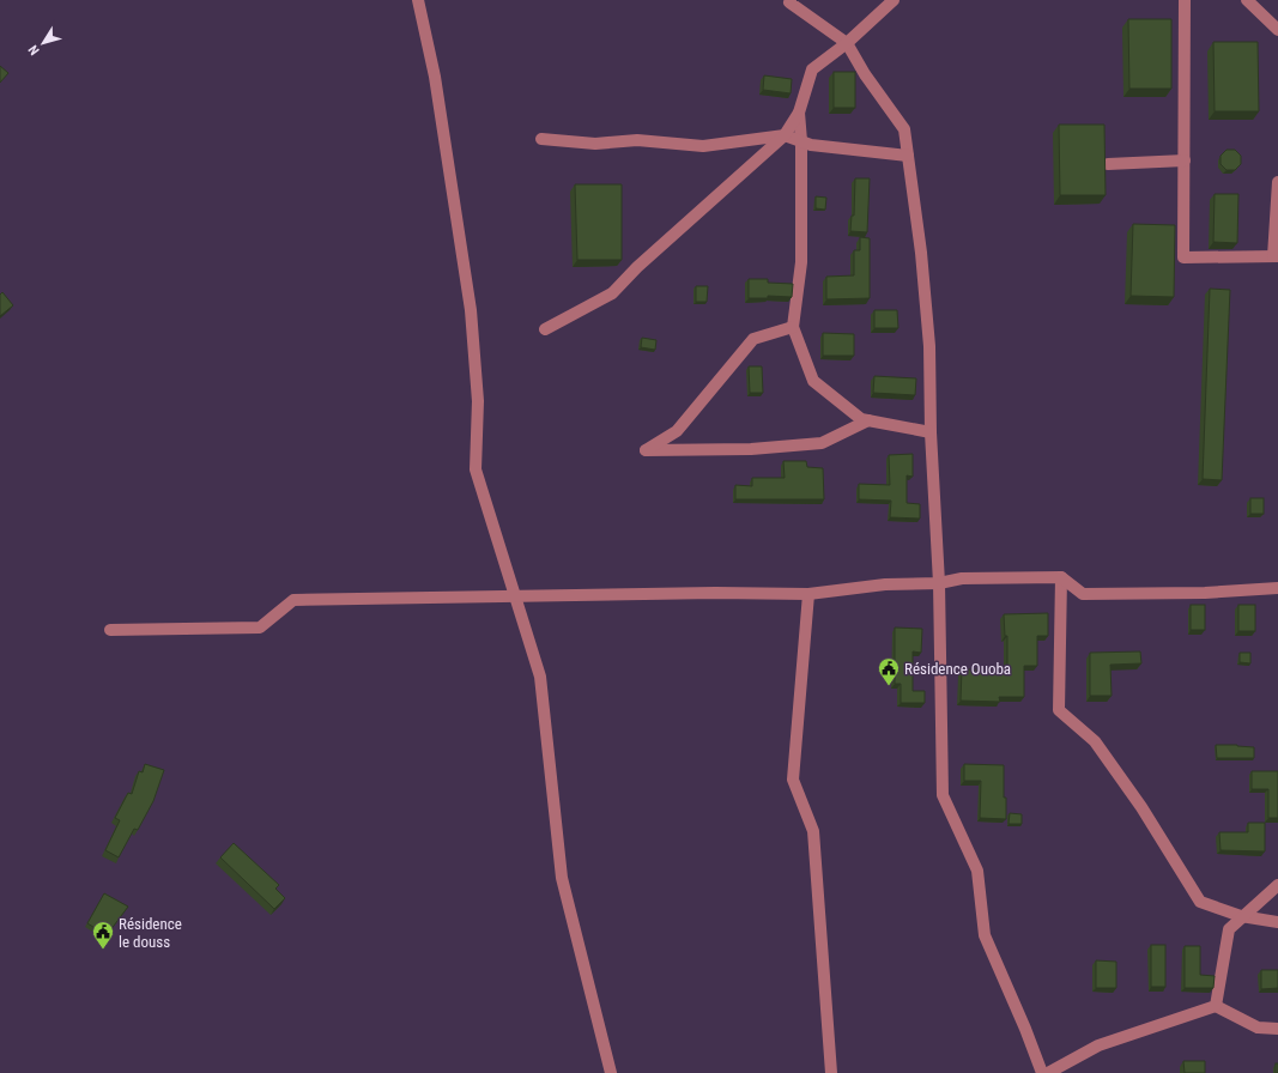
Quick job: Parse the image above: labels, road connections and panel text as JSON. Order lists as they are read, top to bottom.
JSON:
{
  "places": {
    "public building": ["Résidence Ouoba", "Résidence le douss"]
  },
  "north": "bottom left"
}
